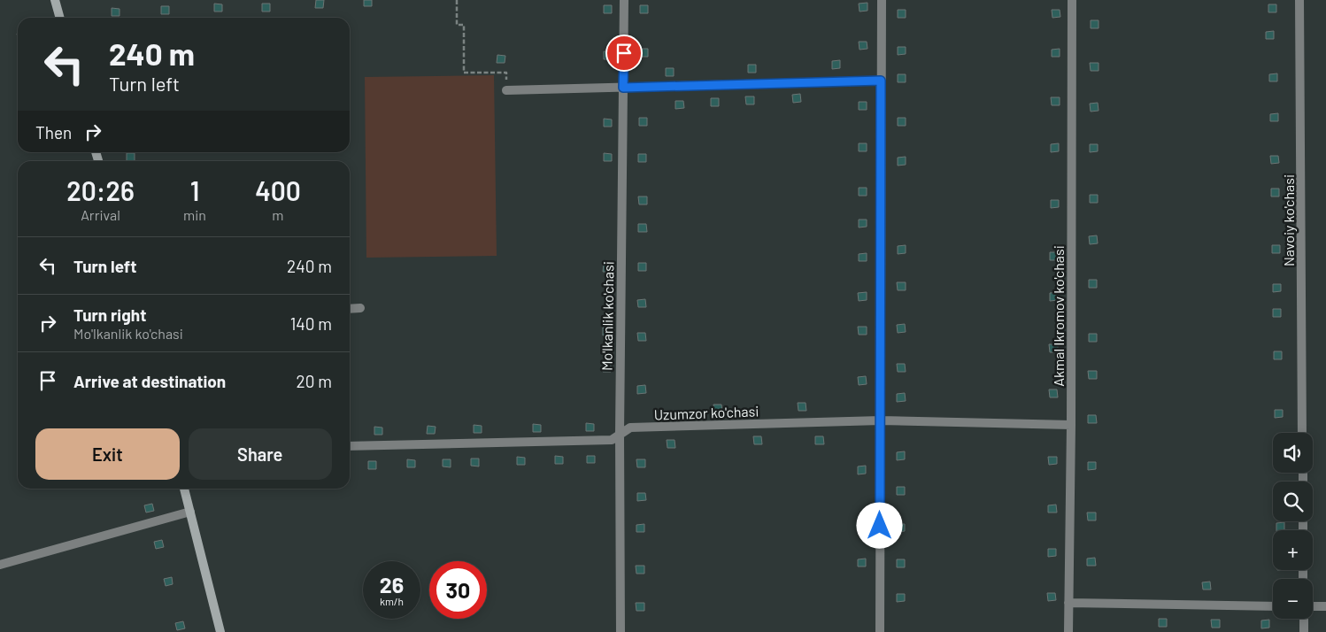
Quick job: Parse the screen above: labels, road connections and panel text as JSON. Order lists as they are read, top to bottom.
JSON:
{
  "streets": {
    "street": [
      "Navoiy ko'chasi",
      "Mo'lkanlik ko'chasi",
      "Akmal Ikromov ko'chasi",
      "Uzumzor ko'chasi"
    ]
  },
  "crossings": [
    ["Mo'lkanlik ko'chasi", "Uzumzor ko'chasi"],
    ["Akmal Ikromov ko'chasi", "Uzumzor ko'chasi"]
  ],
  "page": {
    "turn": ["240 m", "Turn left"],
    "then": "Then",
    "eta": [
      "20:26",
      "Arrival",
      "1",
      "min",
      "400",
      "m"
    ],
    "list": [
      {
        "name": "Turn left",
        "value": "240 m"
      },
      {
        "name": "Turn right",
        "note": "Mo'lkanlik ko'chasi",
        "value": "140 m"
      },
      {
        "name": "Arrive at destination",
        "value": "20 m"
      }
    ],
    "buttons": ["Exit", "Share"],
    "map_buttons": ["+", "−"],
    "speed": "26 km/h",
    "limit": "30"
  }
}
